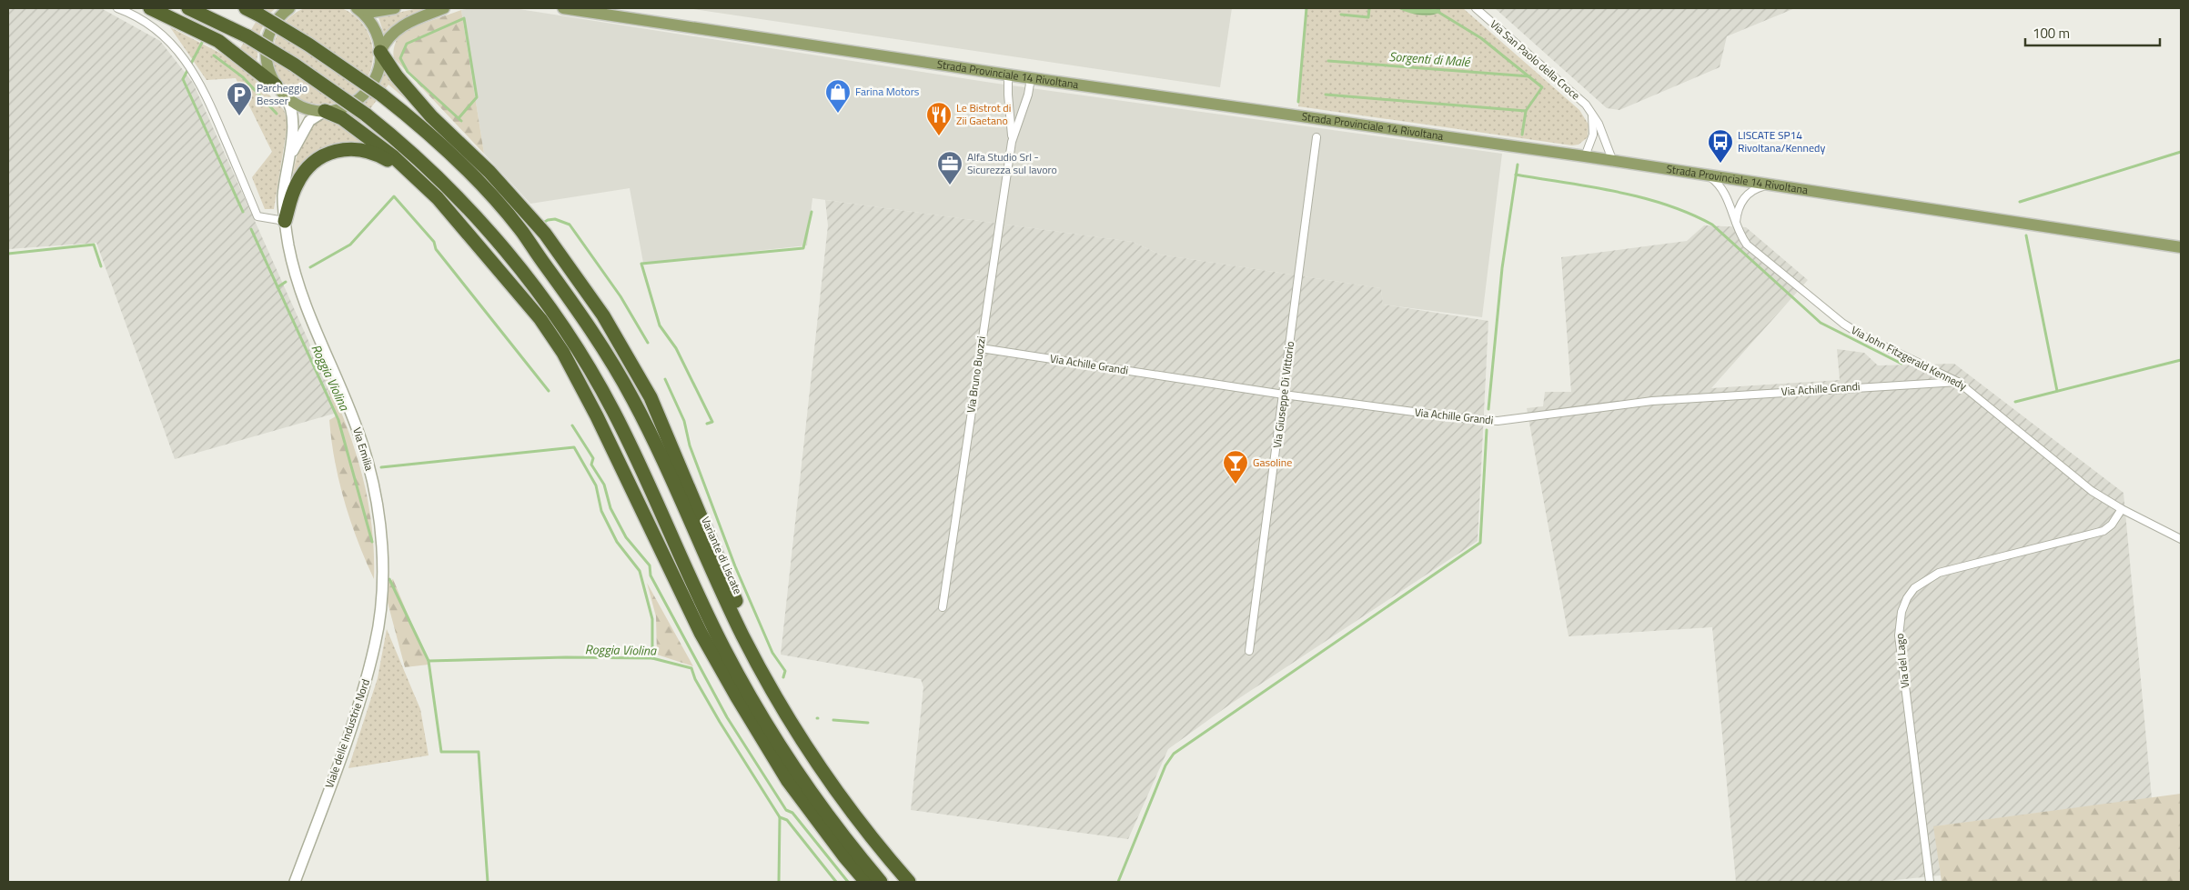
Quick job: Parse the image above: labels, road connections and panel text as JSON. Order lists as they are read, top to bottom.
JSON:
{
  "streets": {
    "highway": ["Variante di Liscate"],
    "main road": ["Strada Provinciale 14 Rivoltana", "Via Emilia", "Viale delle Industrie Nord"],
    "street": [
      "Via San Paolo della Croce",
      "Via John Fitzgerald Kennedy",
      "Via Achille Grandi",
      "Via Bruno Buozzi",
      "Via Giuseppe Di Vittorio",
      "Via del Lago"
    ]
  },
  "crossings": [
    ["Via San Paolo della Croce", "Strada Provinciale 14 Rivoltana"],
    ["Strada Provinciale 14 Rivoltana", "Via John Fitzgerald Kennedy"],
    ["Strada Provinciale 14 Rivoltana", "Via Bruno Buozzi"],
    ["Via John Fitzgerald Kennedy", "Via Achille Grandi"],
    ["Via John Fitzgerald Kennedy", "Via del Lago"],
    ["Via Achille Grandi", "Via Bruno Buozzi"],
    ["Via Achille Grandi", "Via Giuseppe Di Vittorio"],
    ["Via Emilia", "Viale delle Industrie Nord"]
  ],
  "water": ["Sorgenti di Malé", "Roggia Violina"],
  "places": {
    "shop": ["Farina Motors"],
    "parking": ["Parcheggio Besser"],
    "restaurant": ["Le Bistrot di Zii Gaetano"],
    "bus stop": ["LISCATE SP14 Rivoltana/Kennedy"],
    "office": ["Alfa Studio Srl - Sicurezza sul lavoro"],
    "bar": ["Gasoline"]
  },
  "scale_bar": "100 m"
}
